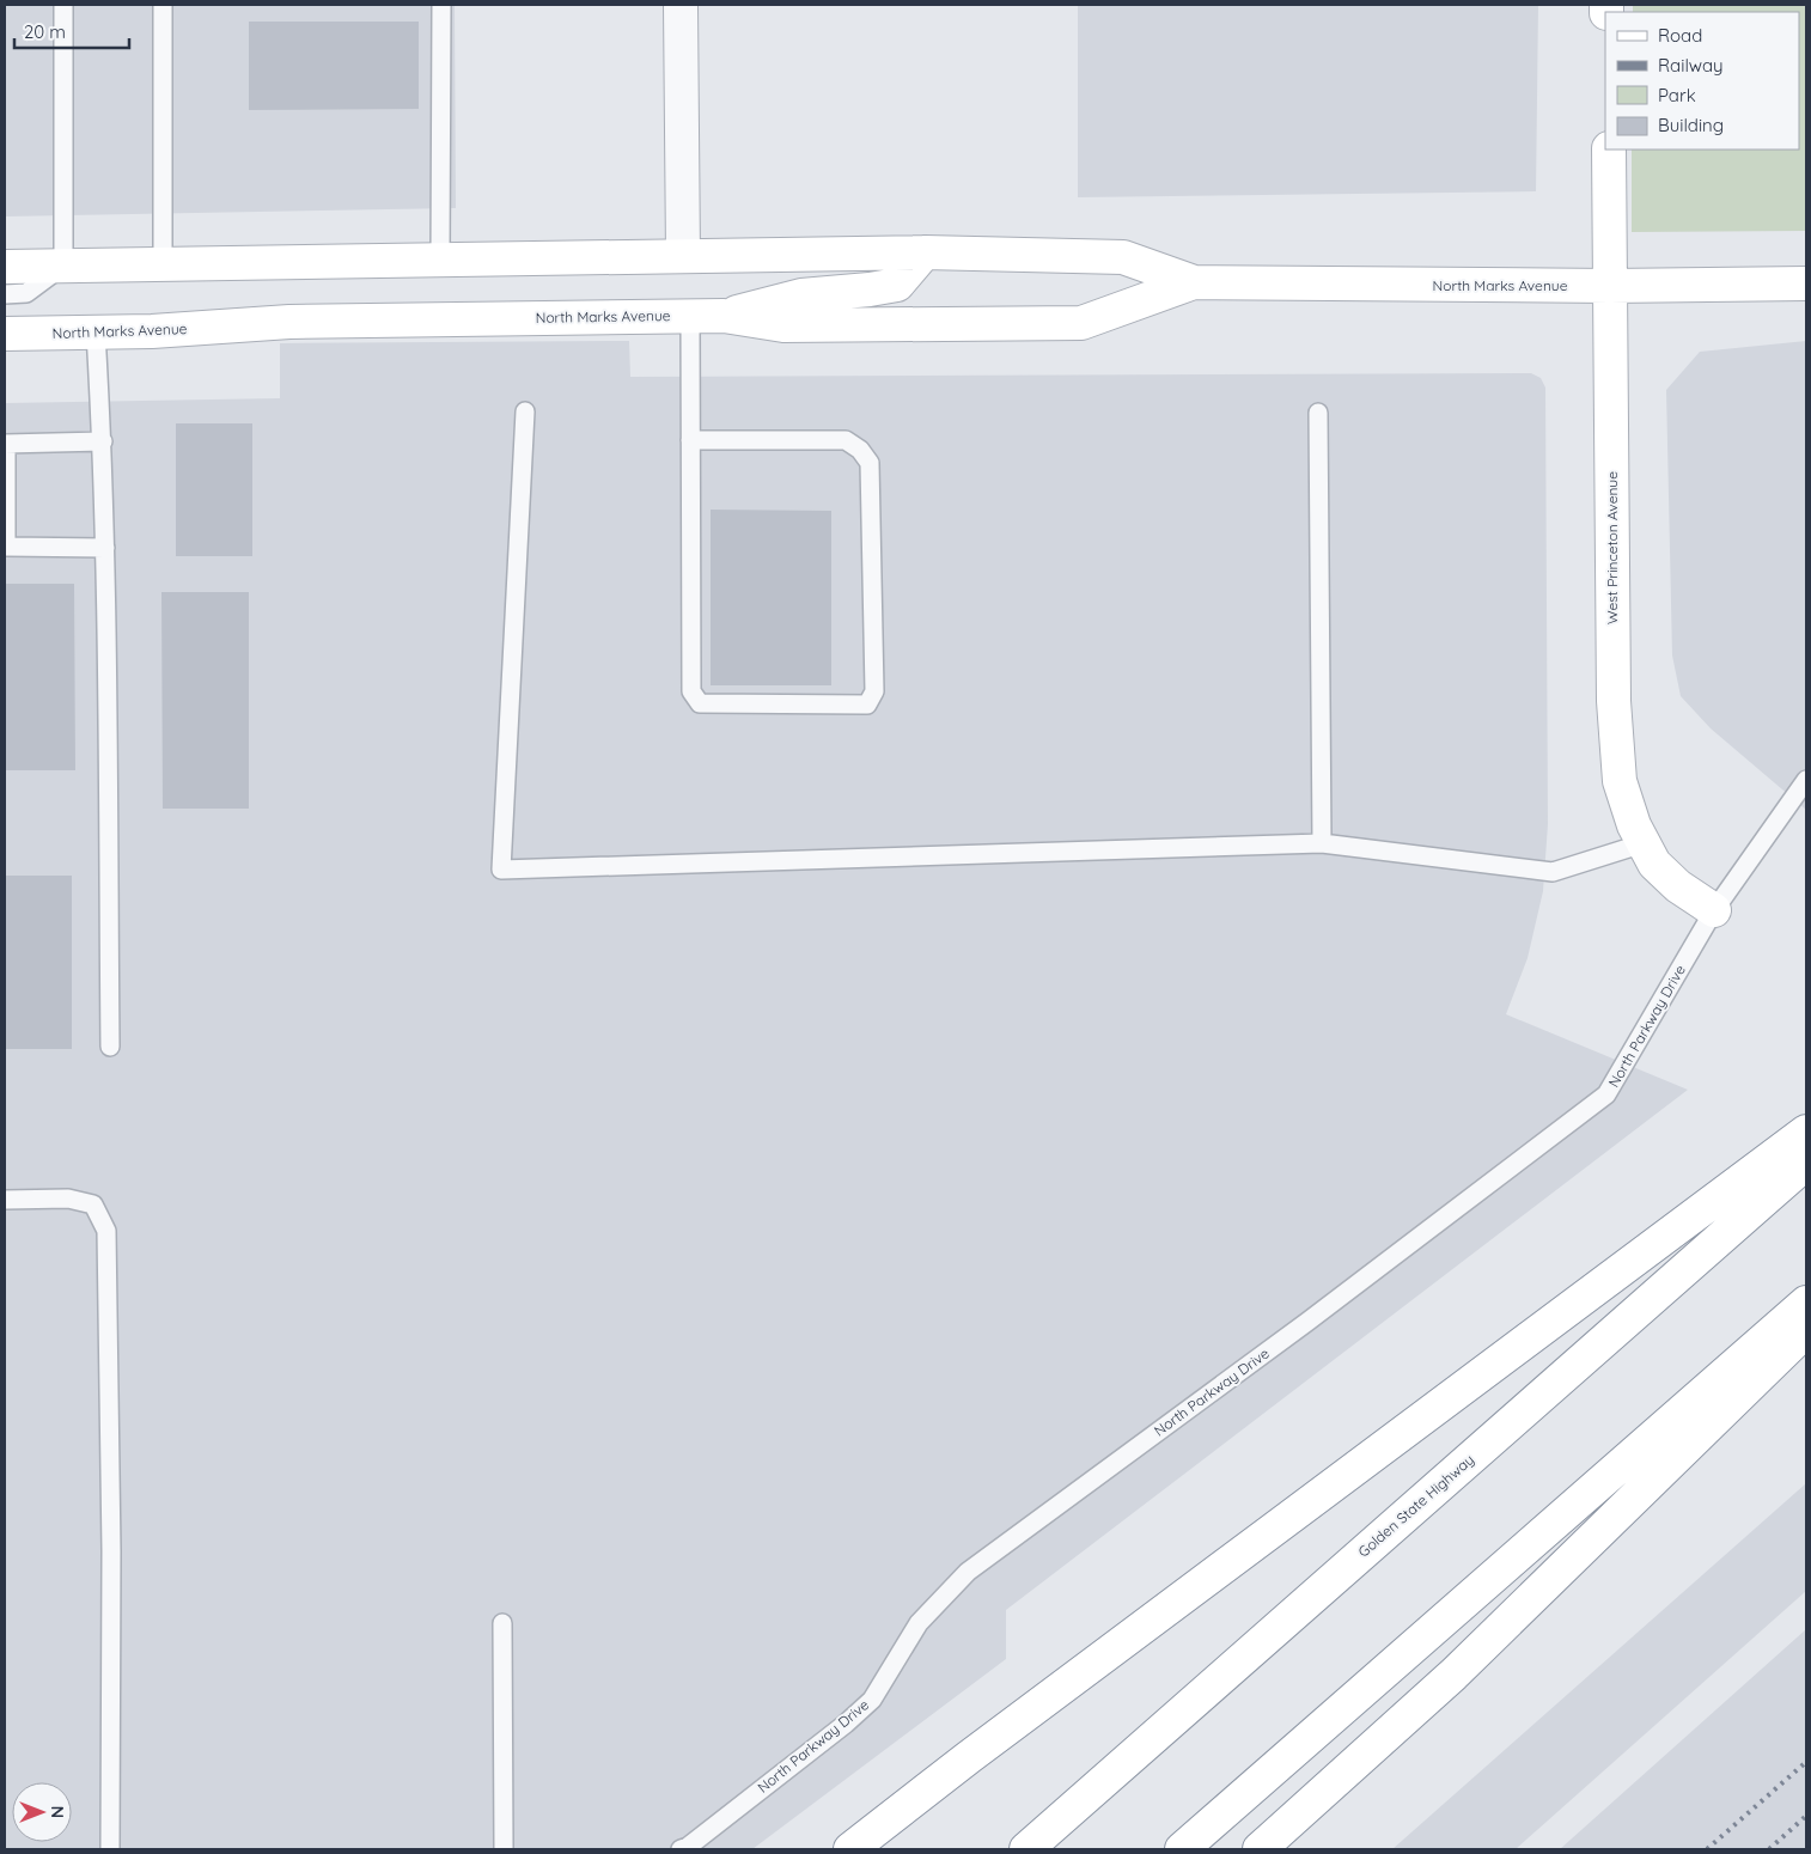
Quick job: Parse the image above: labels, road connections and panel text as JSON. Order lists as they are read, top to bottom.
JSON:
{
  "streets": {
    "main road": ["North Marks Avenue", "West Princeton Avenue", "Golden State Highway"],
    "lane": ["North Parkway Drive"]
  },
  "crossings": [
    ["North Marks Avenue", "West Princeton Avenue"],
    ["West Princeton Avenue", "North Parkway Drive"]
  ],
  "legend": [
    "Road",
    "Railway",
    "Park",
    "Building"
  ],
  "scale_bar": "20 m",
  "north": "right"
}
